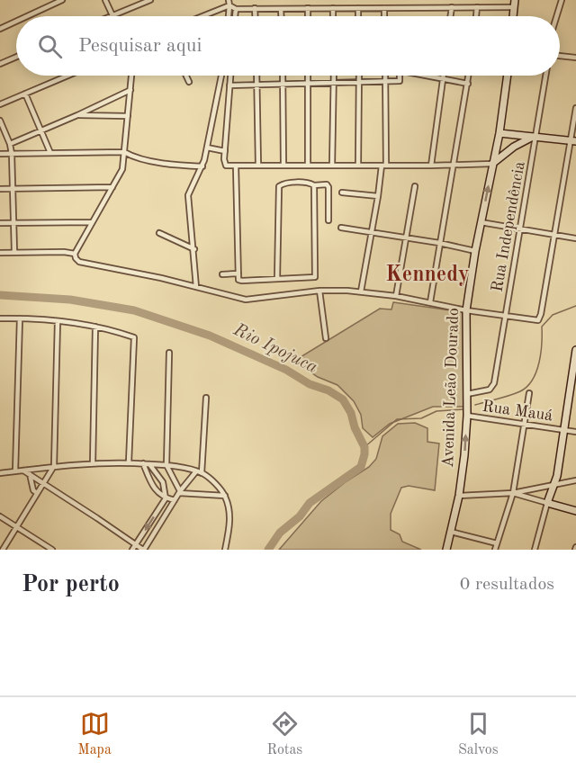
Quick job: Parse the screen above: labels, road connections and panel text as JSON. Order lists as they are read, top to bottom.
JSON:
{
  "streets": {
    "main road": ["Avenida Leão Dourado"],
    "street": ["Rua Independência", "Rua Mauá"]
  },
  "crossings": [
    ["Rua Independência", "Avenida Leão Dourado"],
    ["Avenida Leão Dourado", "Rua Mauá"]
  ],
  "districts": ["Kennedy"],
  "water": ["Rio Ipojuca"],
  "page": {
    "search": "Pesquisar aqui",
    "heading": ["Por perto", "0 resultados"],
    "nav": ["Mapa", "Rotas", "Salvos"]
  }
}
